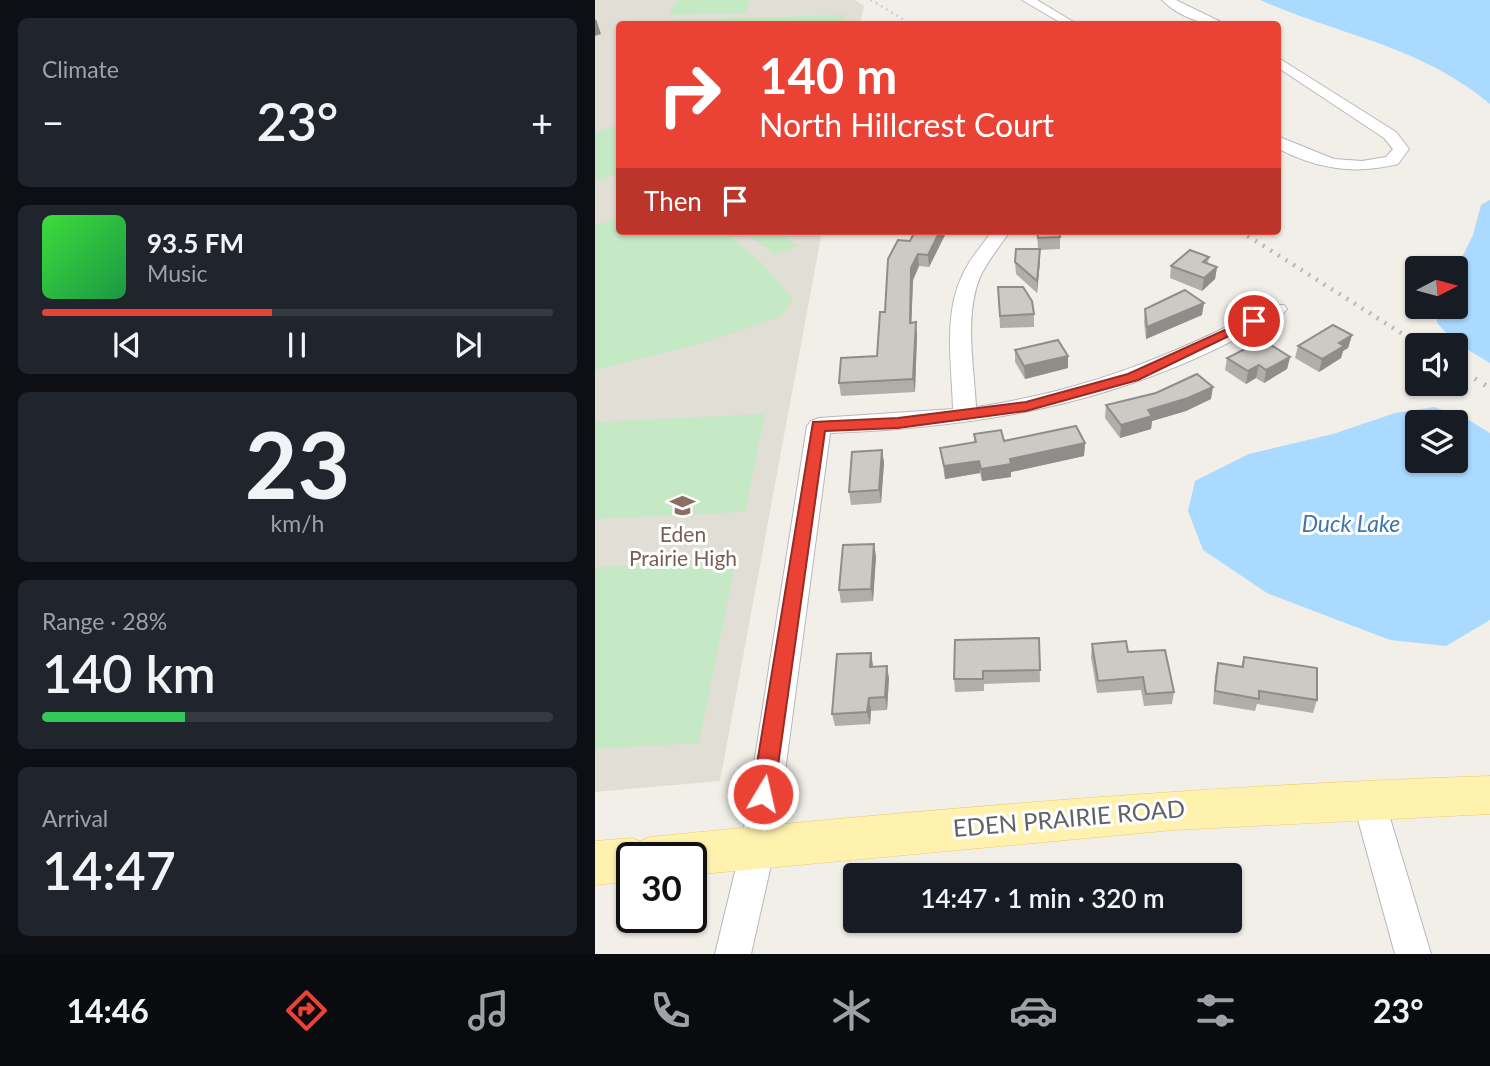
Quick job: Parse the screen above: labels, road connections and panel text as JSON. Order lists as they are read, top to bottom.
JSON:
{
  "streets": {
    "main road": ["EDEN PRAIRIE ROAD"]
  },
  "water": ["Duck Lake"],
  "places": {
    "school or university": ["Eden Prairie High"]
  },
  "north": "right",
  "page": {
    "tile": [
      "Climate",
      ["23", "km/h"],
      ["Range · 28%", "140 km"],
      ["Arrival", "14:47"]
    ],
    "turn": ["140 m", "North Hillcrest Court"],
    "heat": ["−", "23°", "+"],
    "then": "Then",
    "song": ["93.5 FM", "Music"],
    "limit": "30",
    "trip": "14:47 · 1 min · 320 m",
    "tabs": ["14:46", "23°"]
  }
}
